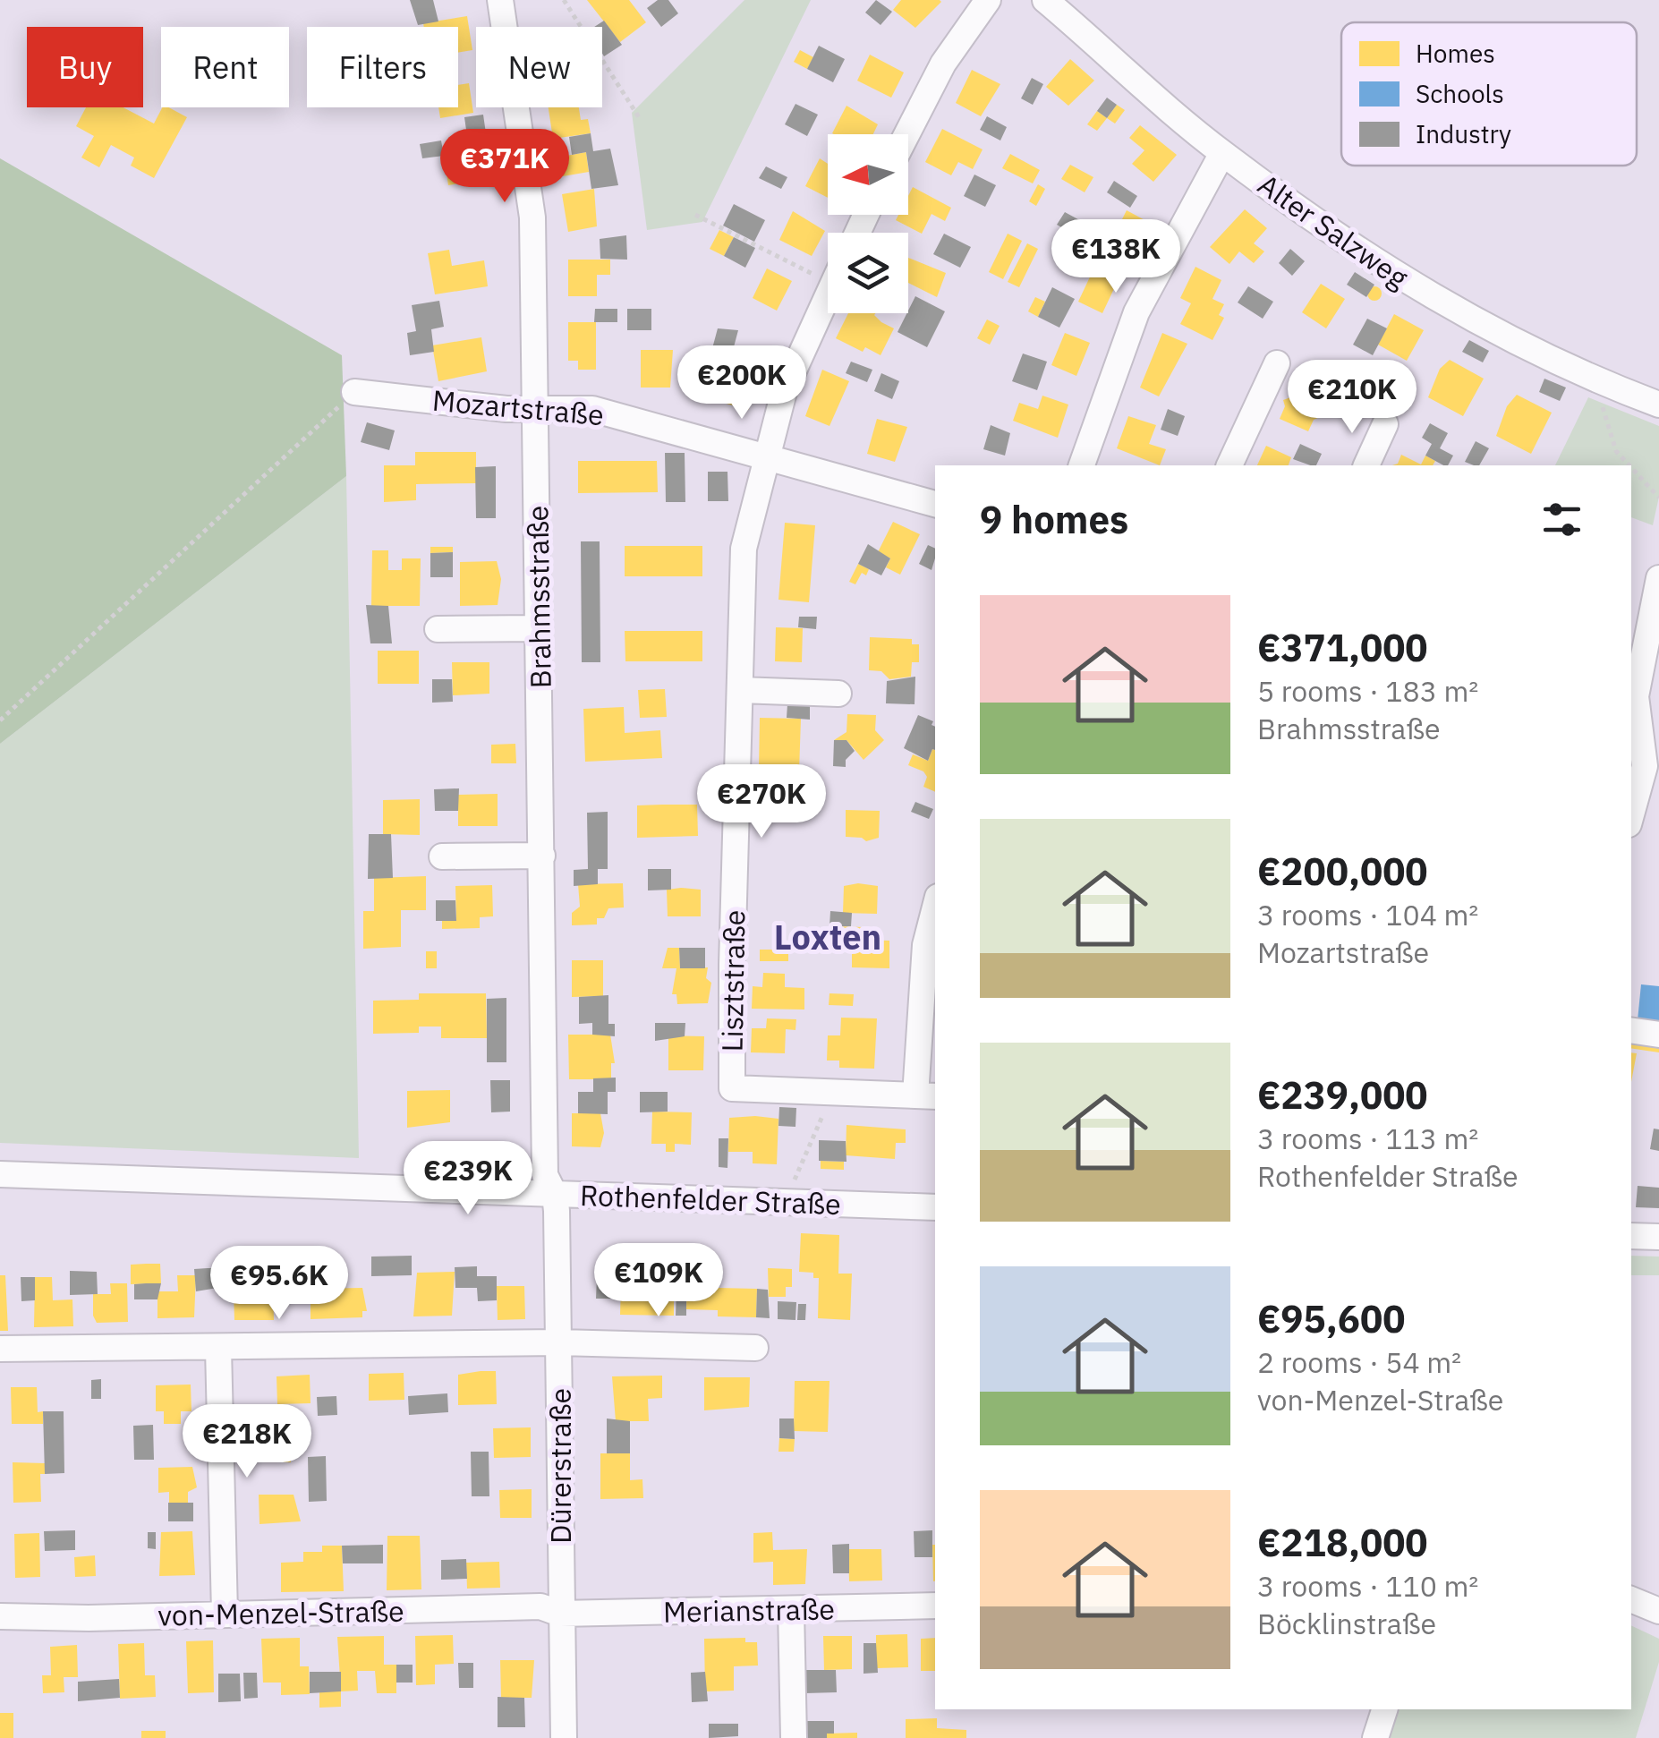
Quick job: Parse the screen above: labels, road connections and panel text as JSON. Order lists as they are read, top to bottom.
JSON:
{
  "streets": {
    "street": [
      "Alter Salzweg",
      "Mozartstraße",
      "Brahmsstraße",
      "Lisztstraße",
      "Rothenfelder Straße",
      "Dürerstraße",
      "Merianstraße",
      "von-Menzel-Straße"
    ]
  },
  "crossings": [
    ["Mozartstraße", "Brahmsstraße"],
    ["Mozartstraße", "Lisztstraße"],
    ["Brahmsstraße", "Rothenfelder Straße"],
    ["Brahmsstraße", "Dürerstraße"],
    ["Rothenfelder Straße", "Dürerstraße"],
    ["Dürerstraße", "Merianstraße"],
    ["Dürerstraße", "von-Menzel-Straße"],
    ["Merianstraße", "von-Menzel-Straße"]
  ],
  "districts": ["Loxten"],
  "legend": ["Homes", "Schools", "Industry"],
  "north": "left",
  "page": {
    "chip": [
      "Buy",
      "Rent",
      "Filters",
      "New"
    ],
    "price": [
      "€371K",
      "€138K",
      "€200K",
      "€210K",
      "€270K",
      "€239K",
      "€109K",
      "€95.6K",
      "€218K"
    ],
    "heading": "9 homes",
    "list": [
      {
        "name": "€371,000",
        "note": "5 rooms · 183 m² · Brahmsstraße"
      },
      {
        "name": "€200,000",
        "note": "3 rooms · 104 m² · Mozartstraße"
      },
      {
        "name": "€239,000",
        "note": "3 rooms · 113 m² · Rothenfelder Straße"
      },
      {
        "name": "€95,600",
        "note": "2 rooms · 54 m² · von-Menzel-Straße"
      },
      {
        "name": "€218,000",
        "note": "3 rooms · 110 m² · Böcklinstraße"
      }
    ]
  }
}
